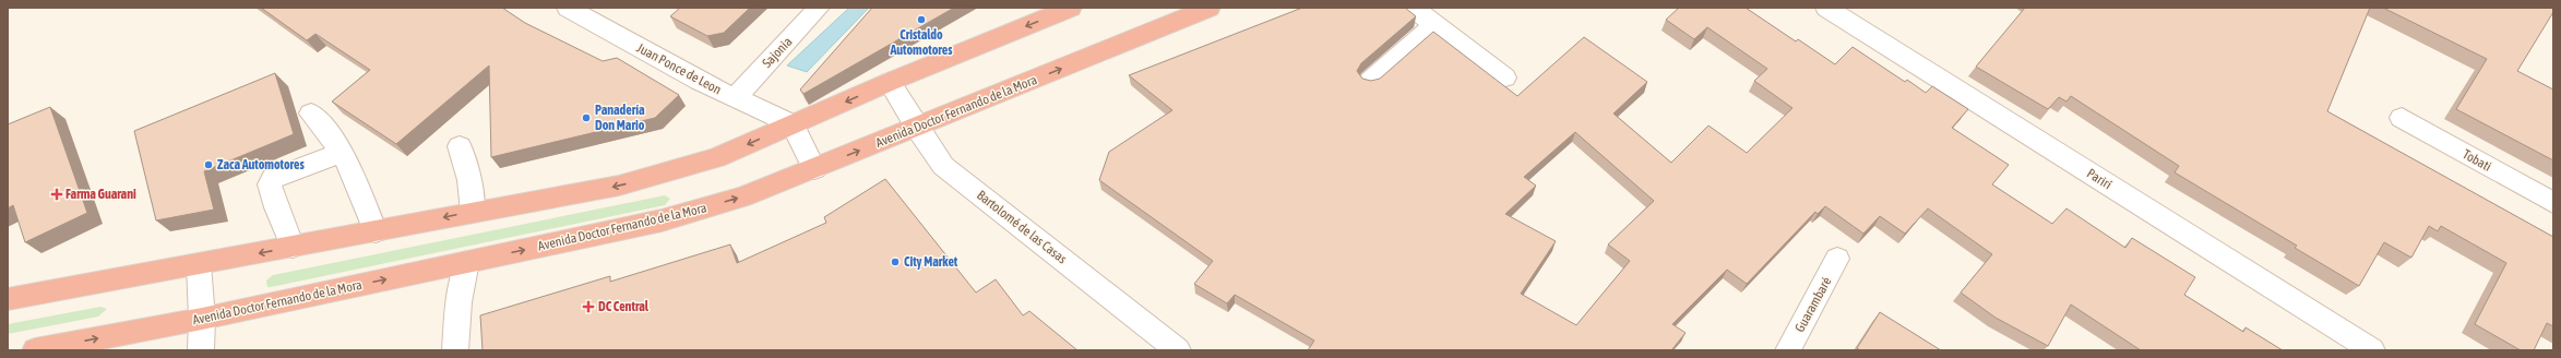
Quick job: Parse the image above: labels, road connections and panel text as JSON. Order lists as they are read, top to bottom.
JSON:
{
  "streets": {
    "highway": ["Avenida Doctor Fernando de la Mora"],
    "street": [
      "Sajonia",
      "Juan Ponce de Leon",
      "Tobati",
      "Parirí",
      "Bartolomé de las Casas",
      "Guarambaré"
    ]
  },
  "crossings": [
    ["Sajonia", "Juan Ponce de Leon"],
    ["Avenida Doctor Fernando de la Mora", "Bartolomé de las Casas"]
  ],
  "places": {
    "other": [
      "Cristaldo Automotores",
      "Panadería Don Mario",
      "Zaca Automotores",
      "City Market"
    ],
    "health": ["Farma Guarani", "DC Central"]
  }
}
